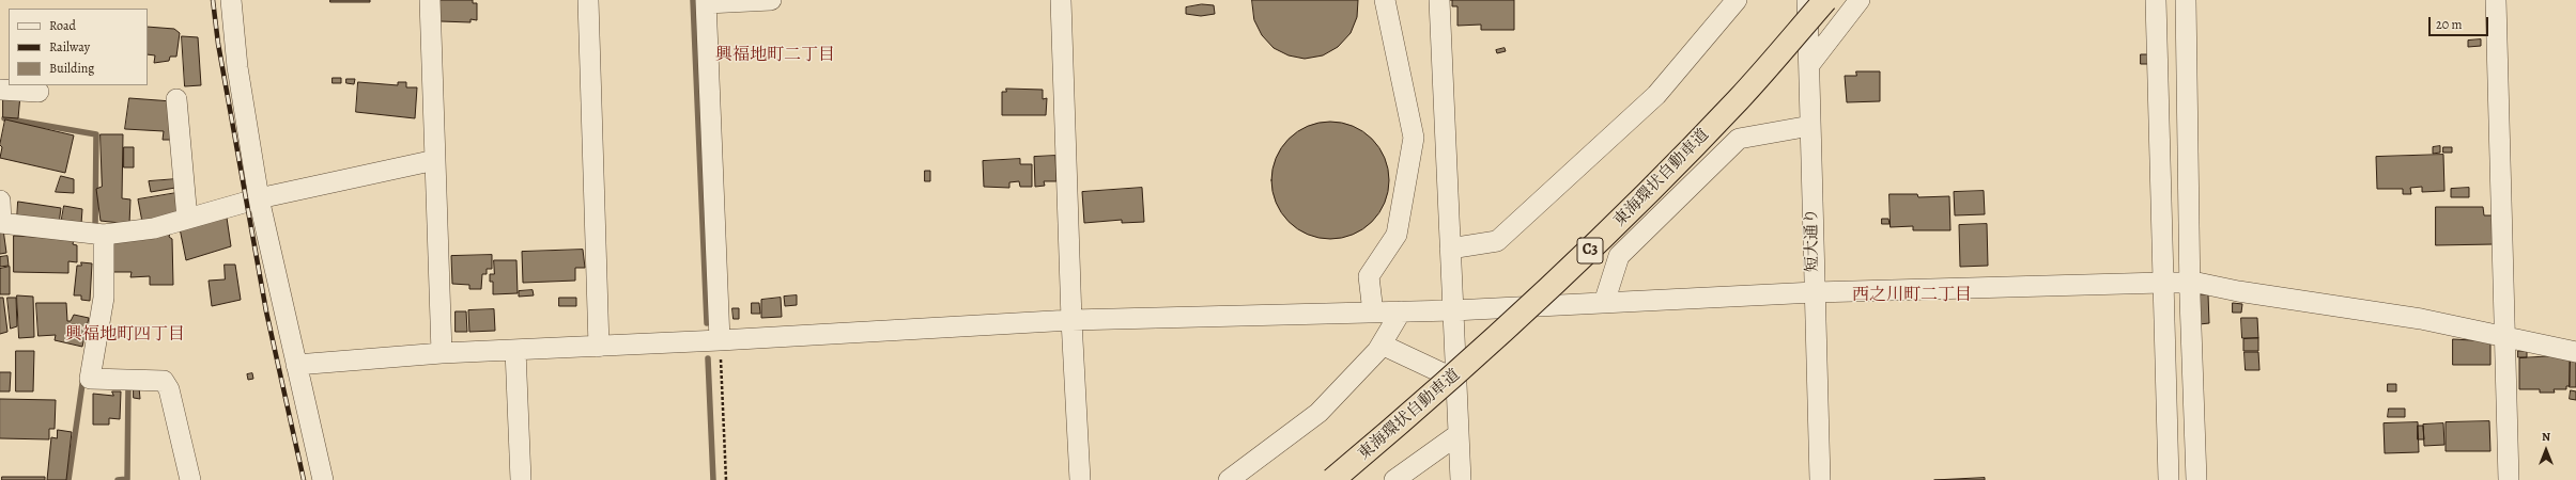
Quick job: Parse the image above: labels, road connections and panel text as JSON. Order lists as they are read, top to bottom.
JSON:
{
  "streets": {
    "highway": ["東海環状自動車道", "C3"],
    "street": ["短大通り"]
  },
  "districts": ["興福地町二丁目", "西之川町二丁目", "興福地町四丁目"],
  "legend": ["Road", "Railway", "Building"],
  "scale_bar": "20 m",
  "north": "top"
}
